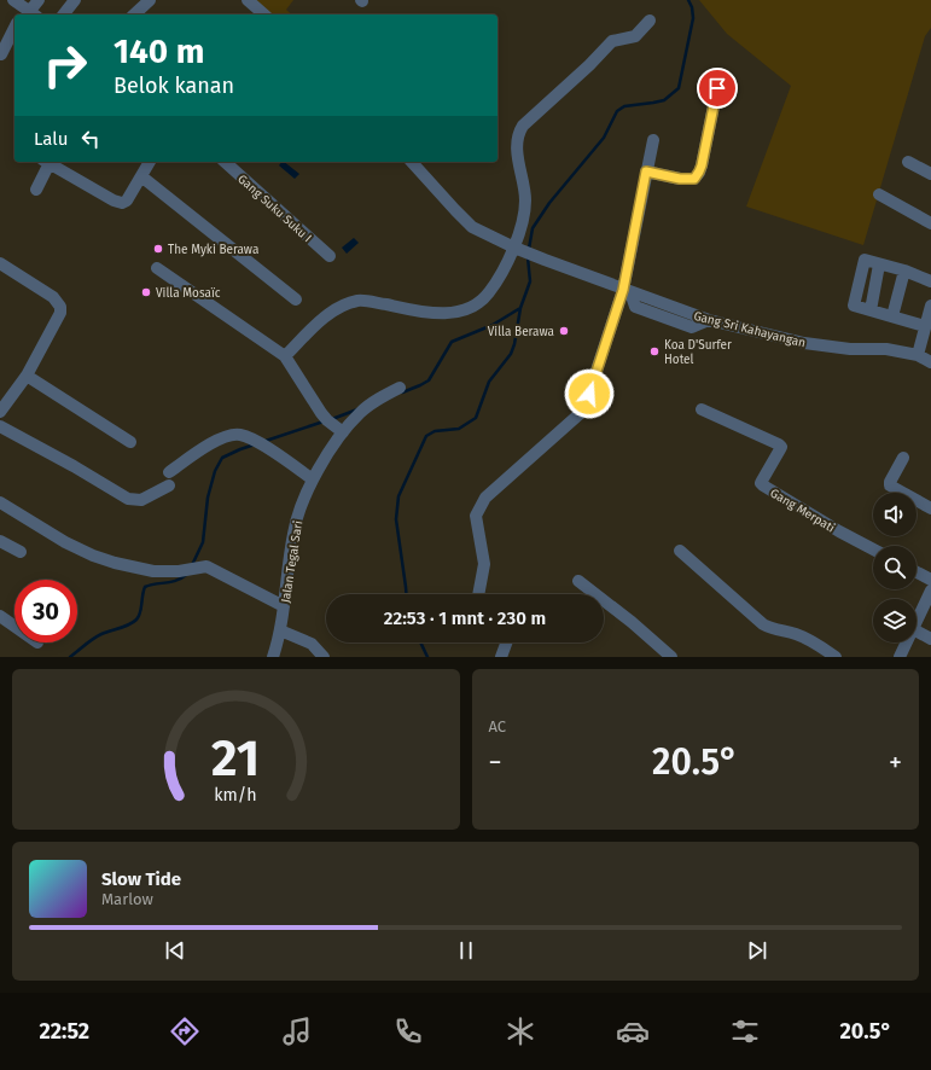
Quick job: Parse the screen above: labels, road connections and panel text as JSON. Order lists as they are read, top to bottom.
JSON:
{
  "streets": {
    "street": [
      "Gang Suku Suku I",
      "Gang Sri Kahayangan",
      "Gang Merpati",
      "Jalan Tegal Sari"
    ]
  },
  "places": [
    "The Myki Berawa",
    "Villa Mosaïc",
    "Villa Berawa",
    "Koa D'Surfer Hotel"
  ],
  "page": {
    "turn": ["140 m", "Belok kanan"],
    "then": "Lalu",
    "limit": "30",
    "trip": "22:53 · 1 mnt · 230 m",
    "tile": "AC",
    "heat": ["−", "20.5°", "+"],
    "song": ["Slow Tide", "Marlow"],
    "tabs": ["22:52", "20.5°"],
    "gauge": ["21", "km/h"]
  }
}
